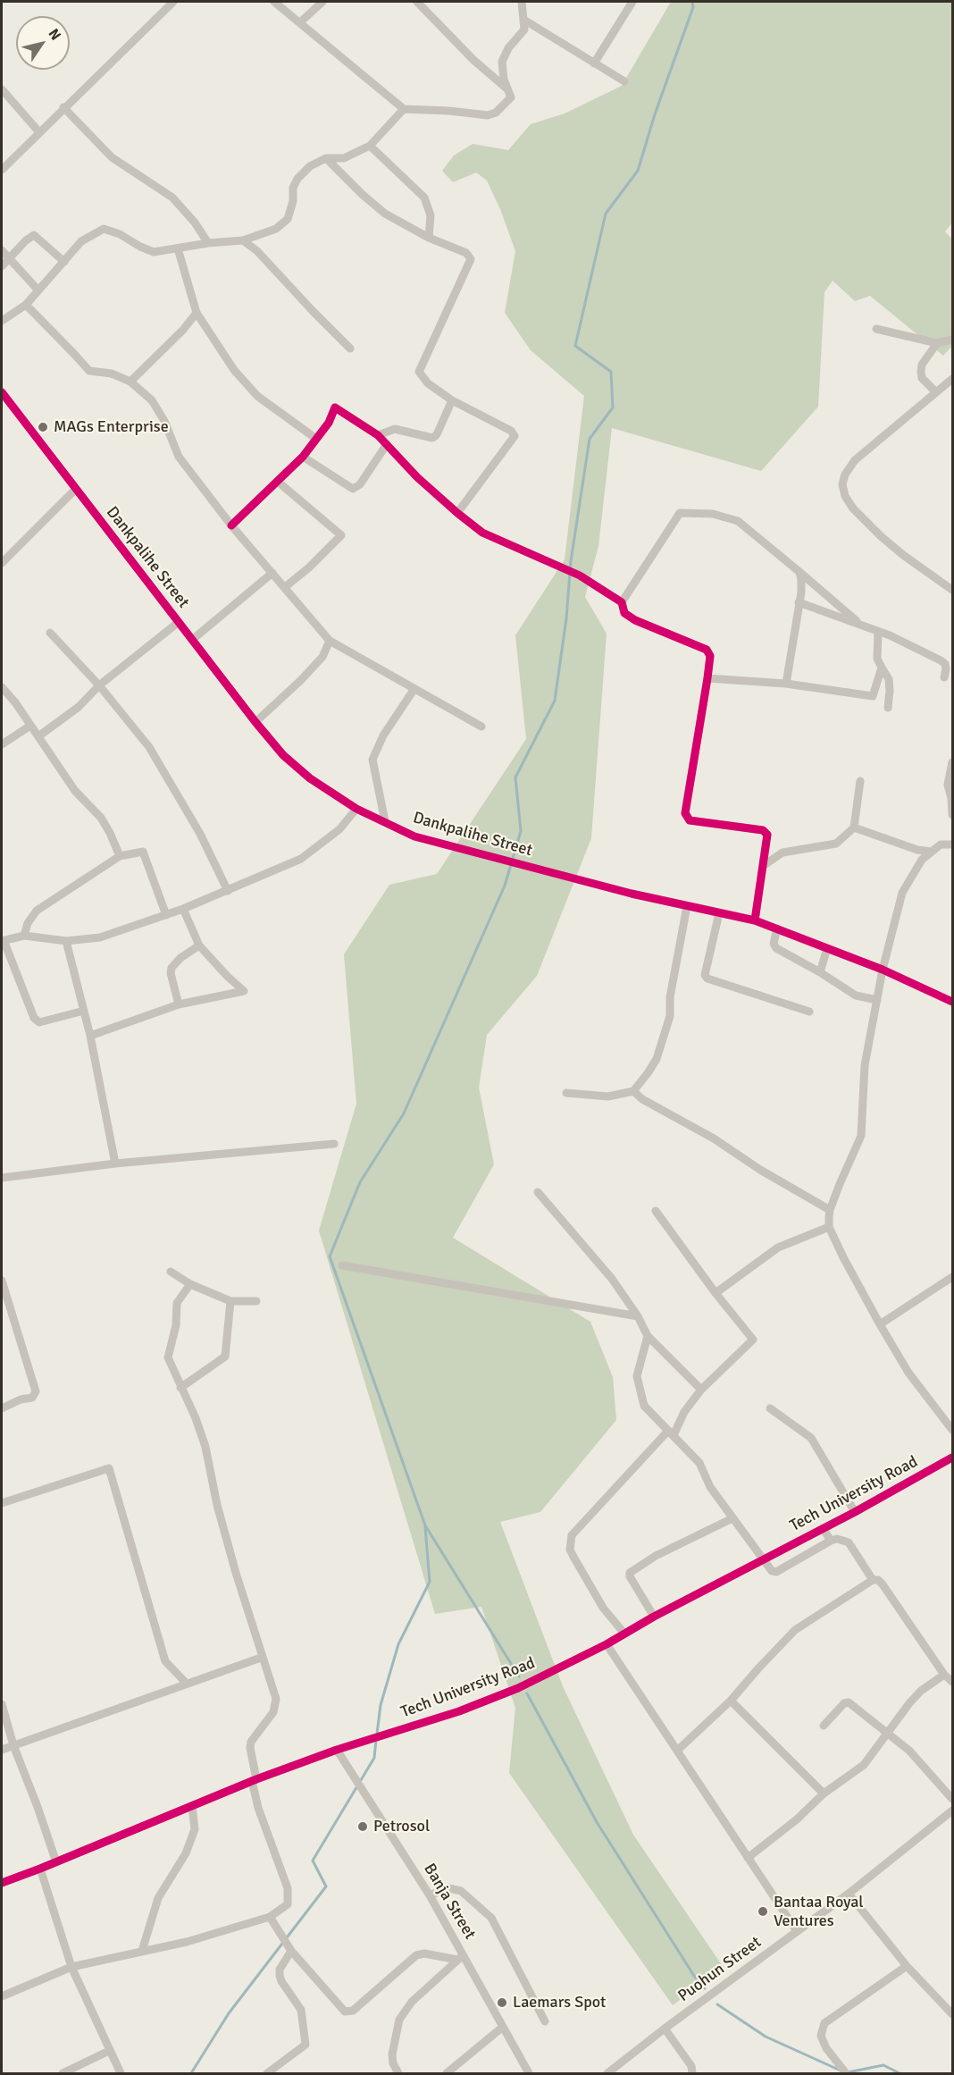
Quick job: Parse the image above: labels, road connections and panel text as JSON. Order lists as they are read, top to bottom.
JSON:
{
  "streets": {
    "street": [
      "Dankpalihe Street",
      "Tech University Road",
      "Banja Street",
      "Puohun Street"
    ]
  },
  "crossings": [
    ["Tech University Road", "Banja Street"]
  ],
  "places": [
    "MAGs Enterprise",
    "Petrosol",
    "Bantaa Royal Ventures",
    "Laemars Spot"
  ],
  "north": "top right"
}
